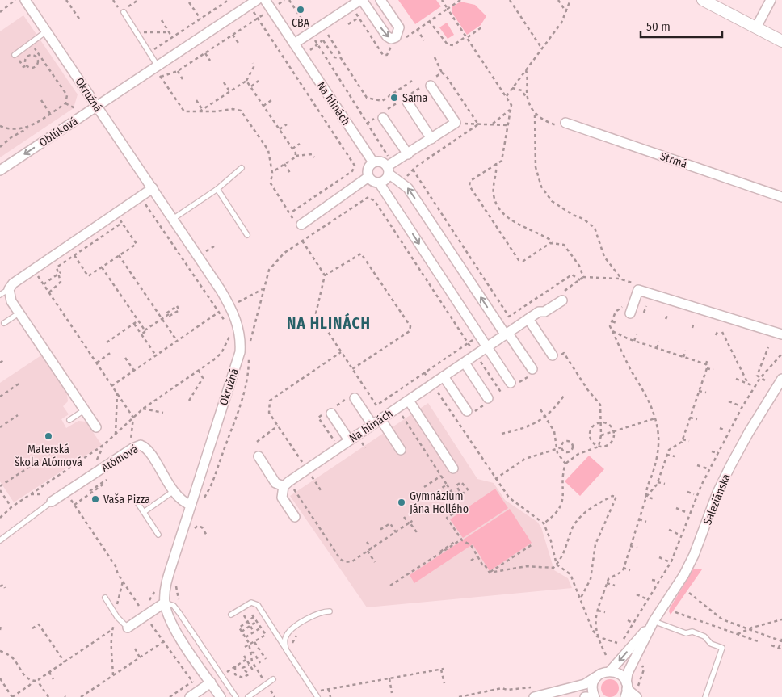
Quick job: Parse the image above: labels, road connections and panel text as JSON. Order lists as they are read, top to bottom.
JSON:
{
  "streets": {
    "street": [
      "Okružná",
      "Na hlinách",
      "Oblúková",
      "Strmá",
      "Atómová",
      "Saleziánska"
    ]
  },
  "crossings": [
    ["Okružná", "Oblúková"],
    ["Okružná", "Atómová"]
  ],
  "one_way": ["Oblúková"],
  "districts": ["NA HLINÁCH"],
  "places": [
    "CBA",
    "Sama",
    "Materská škola Atómová",
    "Vaša Pizza",
    "Gymnázium Jána Hollého"
  ],
  "scale_bar": "50 m"
}
